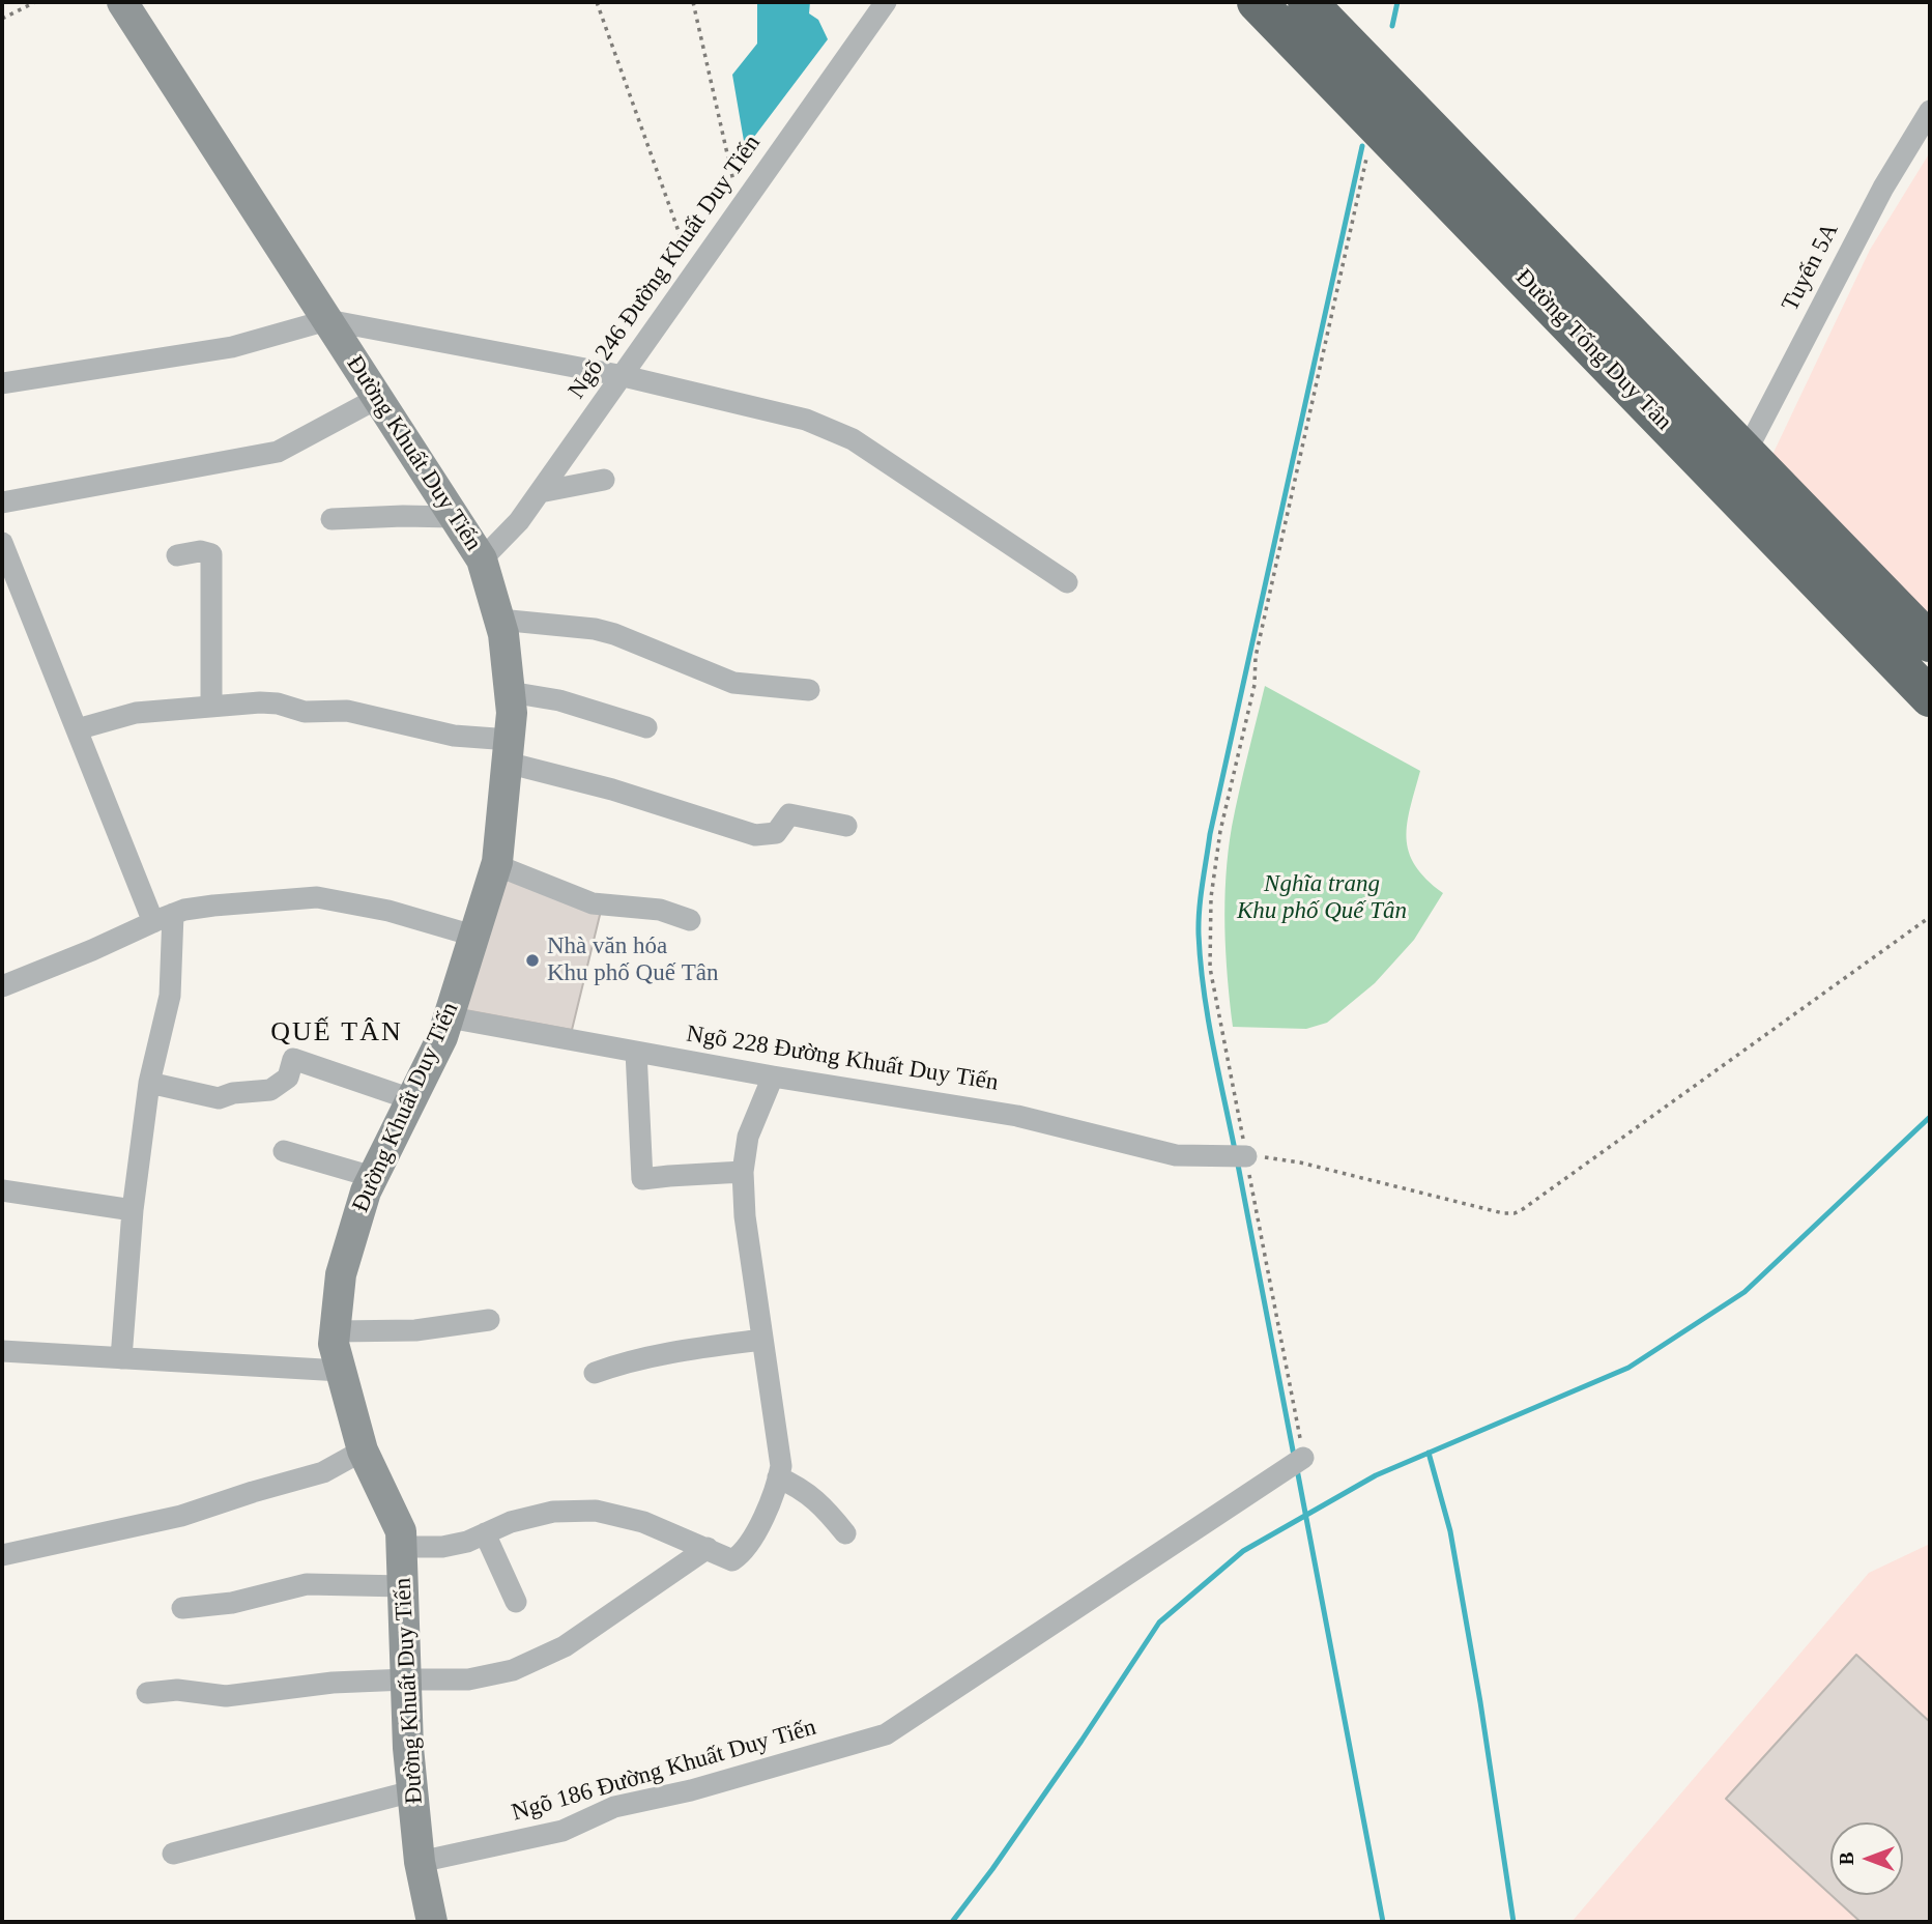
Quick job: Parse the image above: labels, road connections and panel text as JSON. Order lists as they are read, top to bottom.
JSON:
{
  "streets": {
    "highway": ["Đường Tống Duy Tân"],
    "main road": ["Đường Khuất Duy Tiến"],
    "street": [
      "Ngõ 246 Đường Khuất Duy Tiến",
      "Tuyến 5A",
      "Ngõ 228 Đường Khuất Duy Tiến",
      "Ngõ 186 Đường Khuất Duy Tiến"
    ]
  },
  "crossings": [
    ["Ngõ 246 Đường Khuất Duy Tiến", "Đường Khuất Duy Tiến"],
    ["Tuyến 5A", "Đường Tống Duy Tân"],
    ["Đường Khuất Duy Tiến", "Ngõ 228 Đường Khuất Duy Tiến"],
    ["Đường Khuất Duy Tiến", "Ngõ 186 Đường Khuất Duy Tiến"]
  ],
  "districts": ["QUẾ TÂN"],
  "parks": ["Nghĩa trang Khu phố Quế Tân"],
  "places": ["Nhà văn hóa Khu phố Quế Tân"],
  "north": "left"
}
